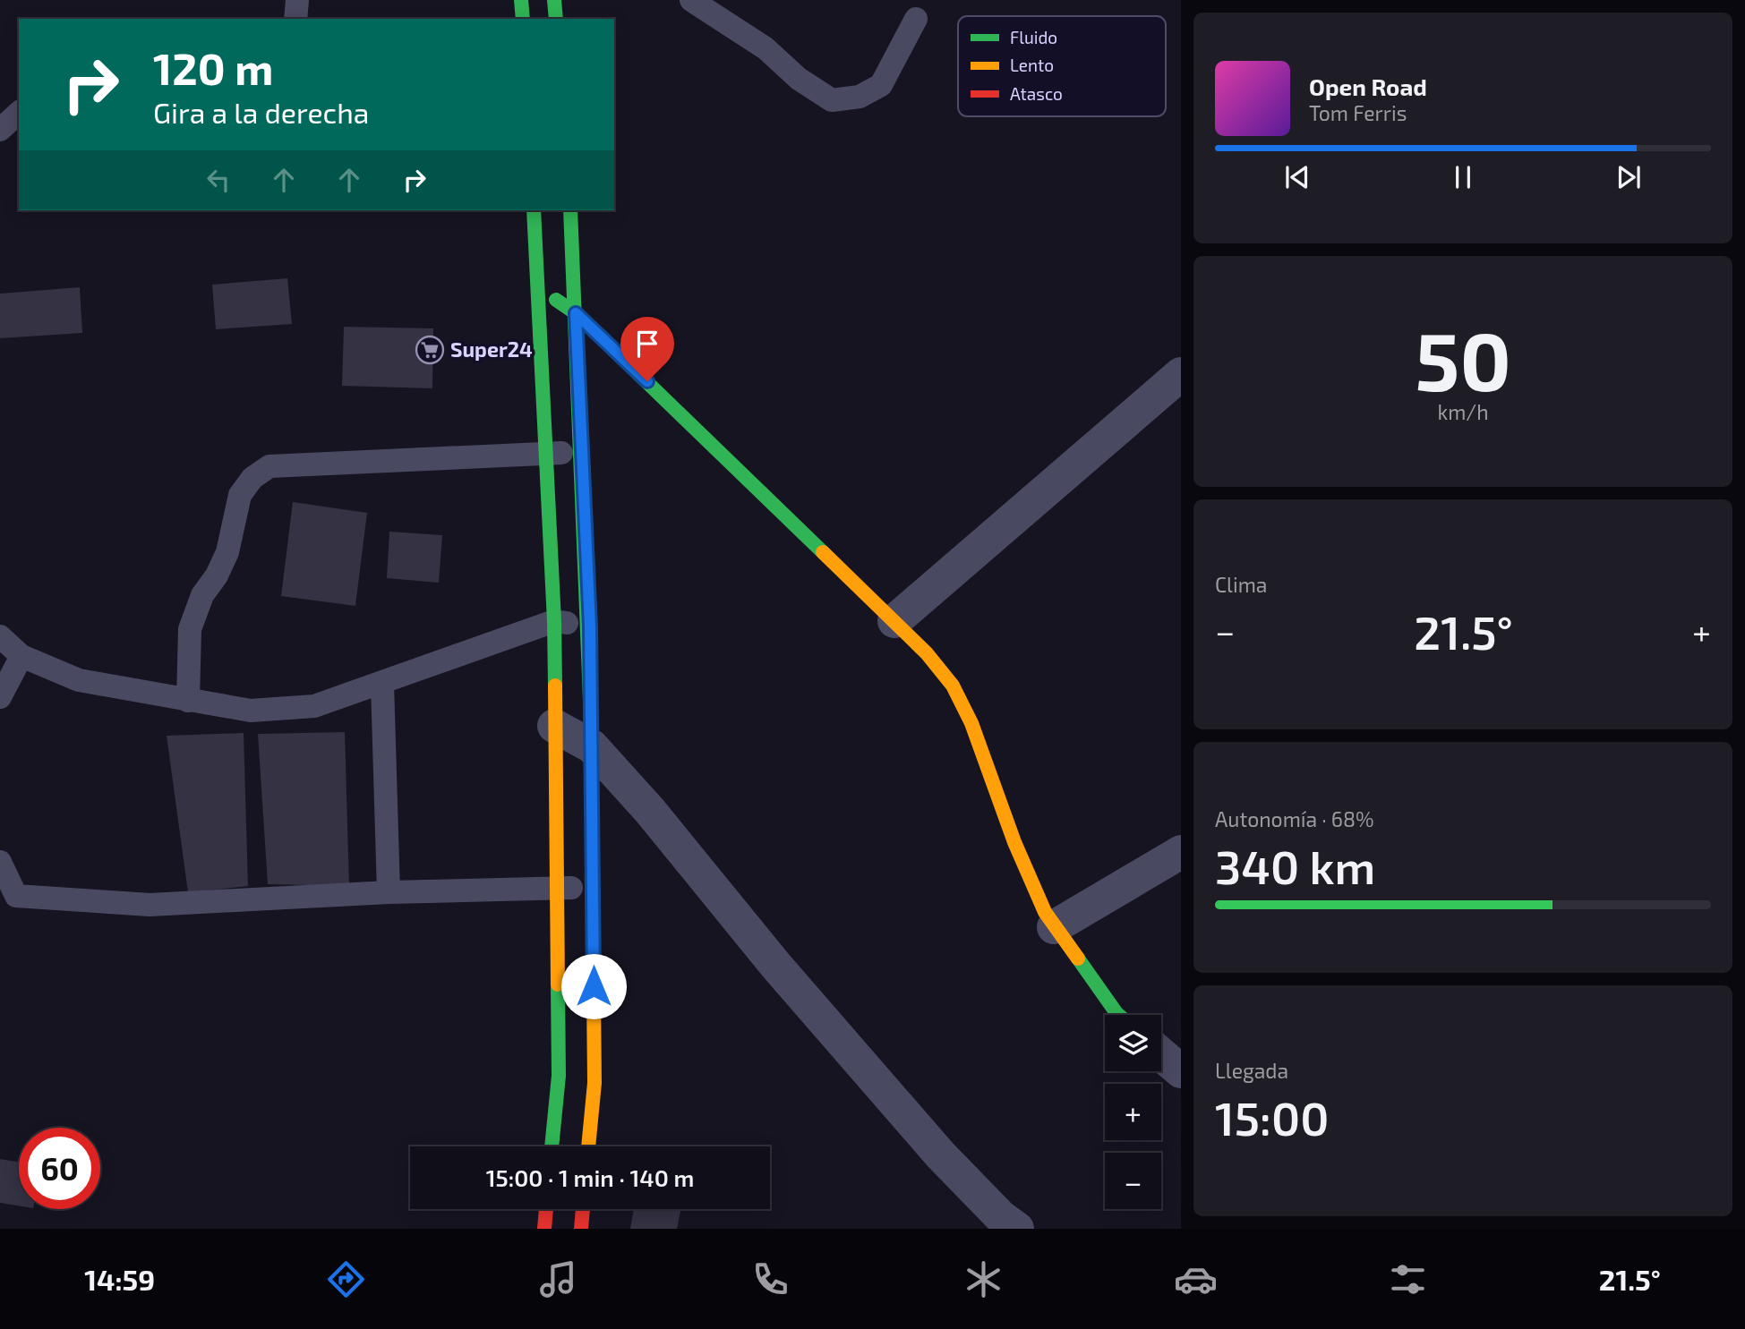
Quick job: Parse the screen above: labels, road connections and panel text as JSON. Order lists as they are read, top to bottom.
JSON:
{
  "places": {
    "supermarket": ["Super24"]
  },
  "legend": ["Fluido", "Lento", "Atasco"],
  "page": {
    "turn": ["120 m", "Gira a la derecha"],
    "song": ["Open Road", "Tom Ferris"],
    "tile": [
      ["50", "km/h"],
      "Clima",
      ["Autonomía · 68%", "340 km"],
      ["Llegada", "15:00"]
    ],
    "heat": ["−", "21.5°", "+"],
    "map_buttons": ["+", "−"],
    "limit": "60",
    "trip": "15:00 · 1 min · 140 m",
    "tabs": ["14:59", "21.5°"]
  }
}
